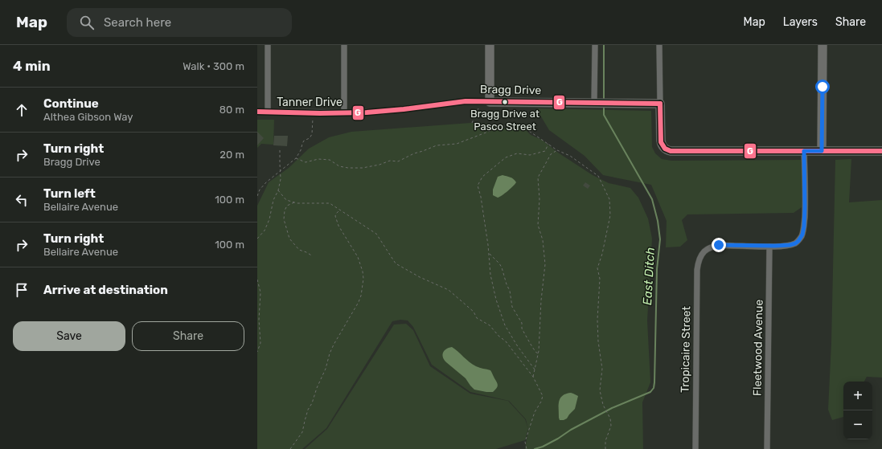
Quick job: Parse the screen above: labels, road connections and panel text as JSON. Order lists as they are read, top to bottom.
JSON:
{
  "streets": {
    "street": [
      "Bragg Drive",
      "Tanner Drive",
      "Fleetwood Avenue",
      "Tropicaire Street"
    ]
  },
  "crossings": [
    ["Bragg Drive", "Tanner Drive"],
    ["Fleetwood Avenue", "Tropicaire Street"]
  ],
  "water": ["East Ditch"],
  "places": ["Bragg Drive at Pasco Street"],
  "lines": ["transit line G"],
  "page": {
    "header": "Map",
    "search": "Search here",
    "nav": ["Map", "Layers", "Share"],
    "heading": ["4 min", "Walk · 300 m"],
    "list": [
      ["Continue", "Althea Gibson Way", "80 m"],
      ["Turn right", "Bragg Drive", "20 m"],
      ["Turn left", "Bellaire Avenue", "100 m"],
      ["Turn right", "Bellaire Avenue", "100 m"],
      "Arrive at destination"
    ],
    "buttons": ["Save", "Share"],
    "map_buttons": ["+", "−"]
  }
}
